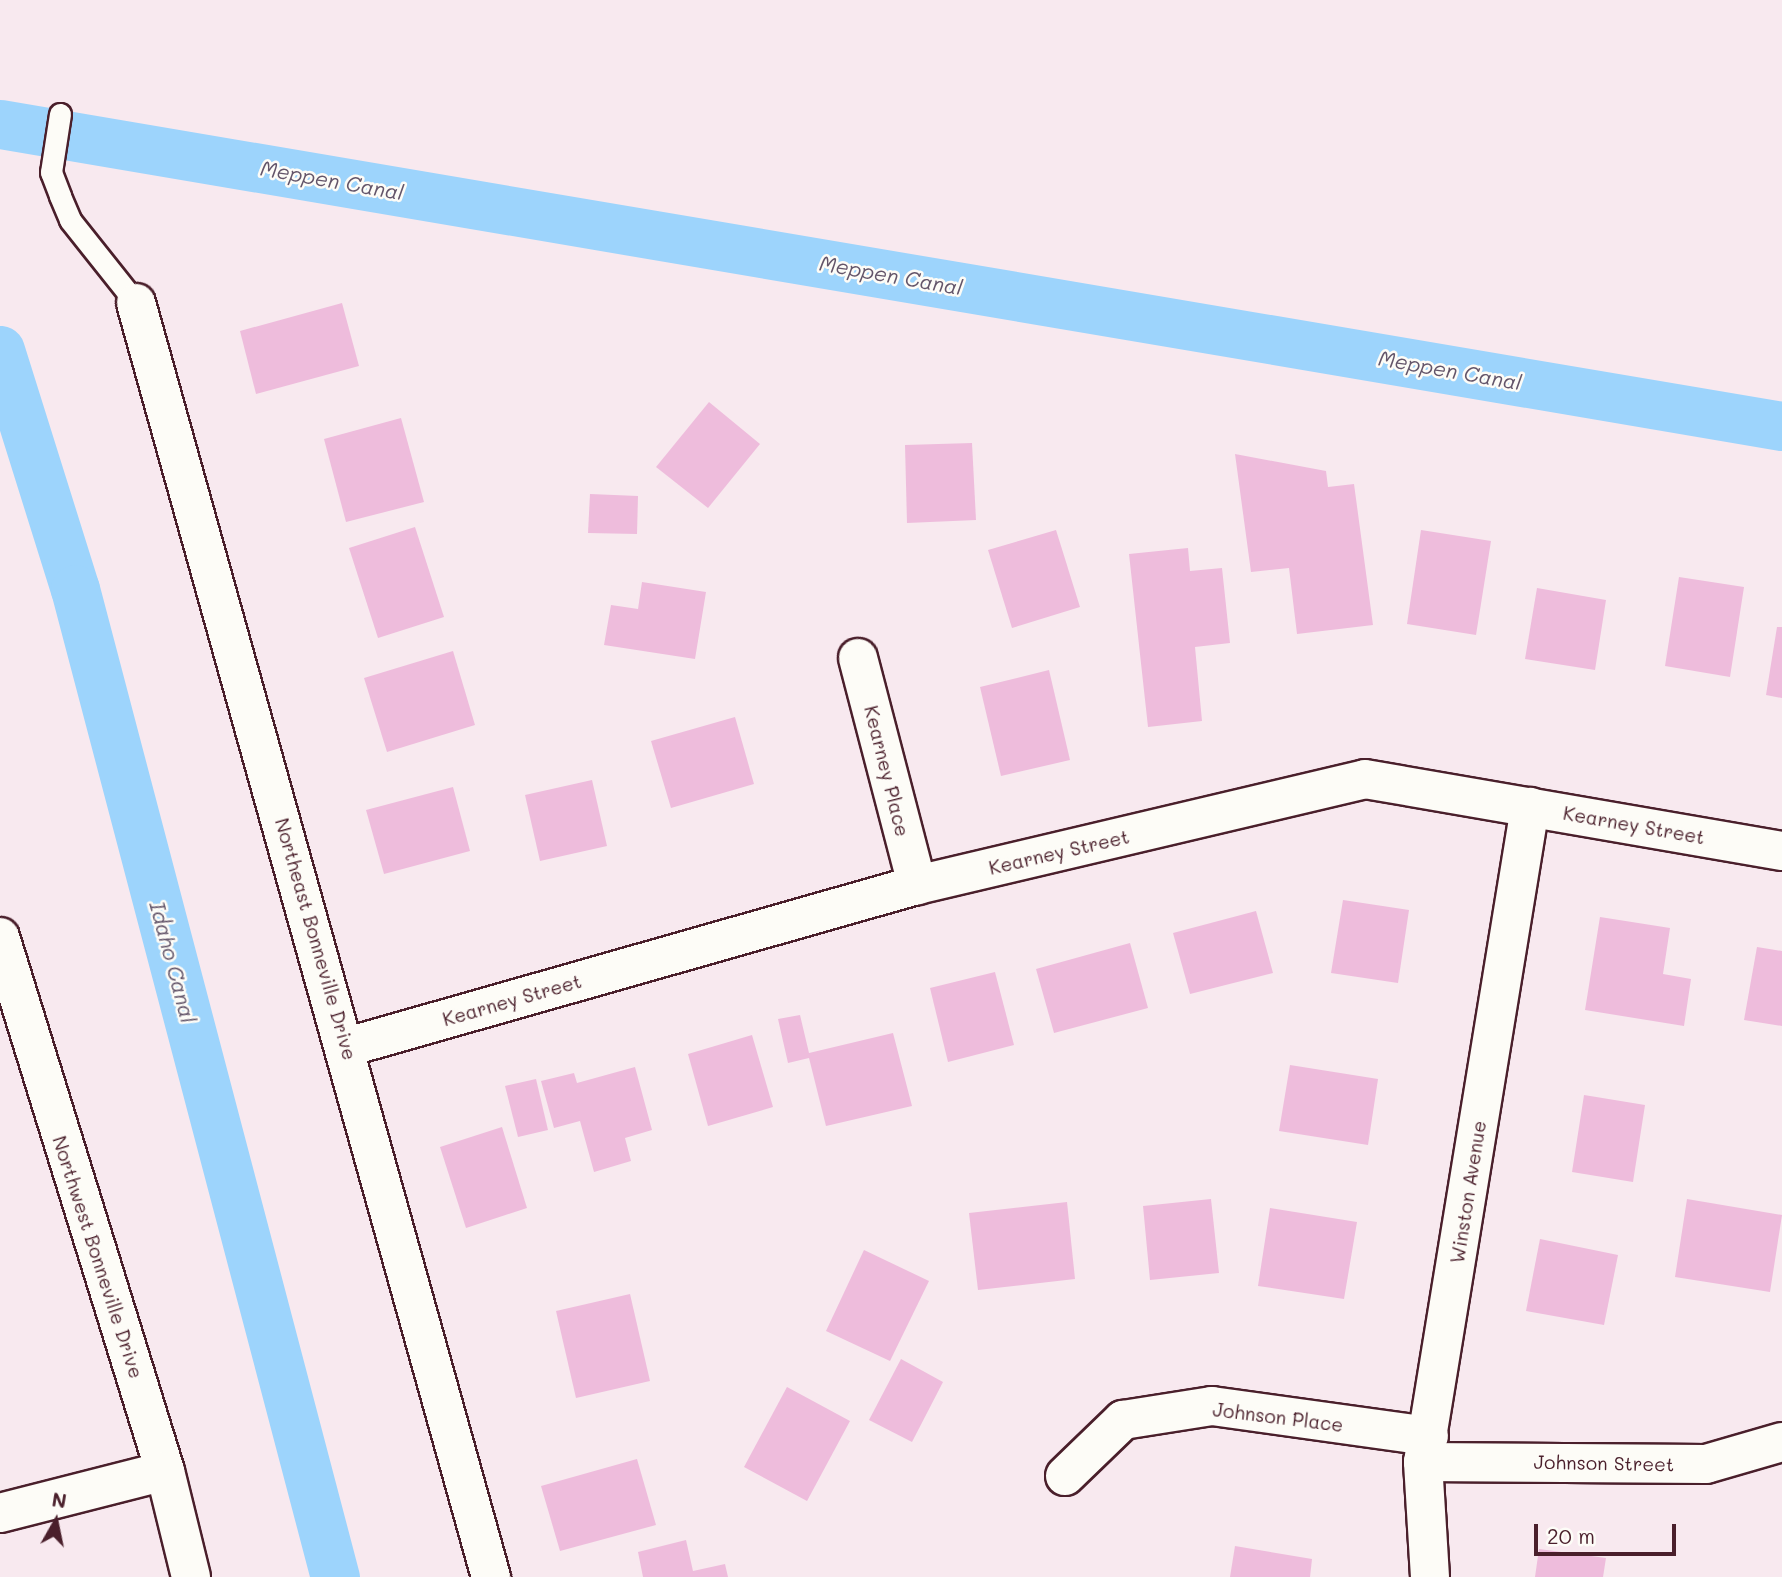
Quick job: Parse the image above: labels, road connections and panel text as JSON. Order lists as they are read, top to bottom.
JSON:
{
  "streets": {
    "street": [
      "Kearney Place",
      "Kearney Street",
      "Northeast Bonneville Drive",
      "Winston Avenue",
      "Northwest Bonneville Drive",
      "Johnson Place",
      "Johnson Street"
    ]
  },
  "crossings": [
    ["Kearney Place", "Kearney Street"],
    ["Kearney Street", "Northeast Bonneville Drive"],
    ["Kearney Street", "Winston Avenue"],
    ["Winston Avenue", "Johnson Place"],
    ["Winston Avenue", "Johnson Street"],
    ["Johnson Place", "Johnson Street"]
  ],
  "water": ["Meppen Canal", "Idaho Canal"],
  "scale_bar": "20 m",
  "north": "top"
}
